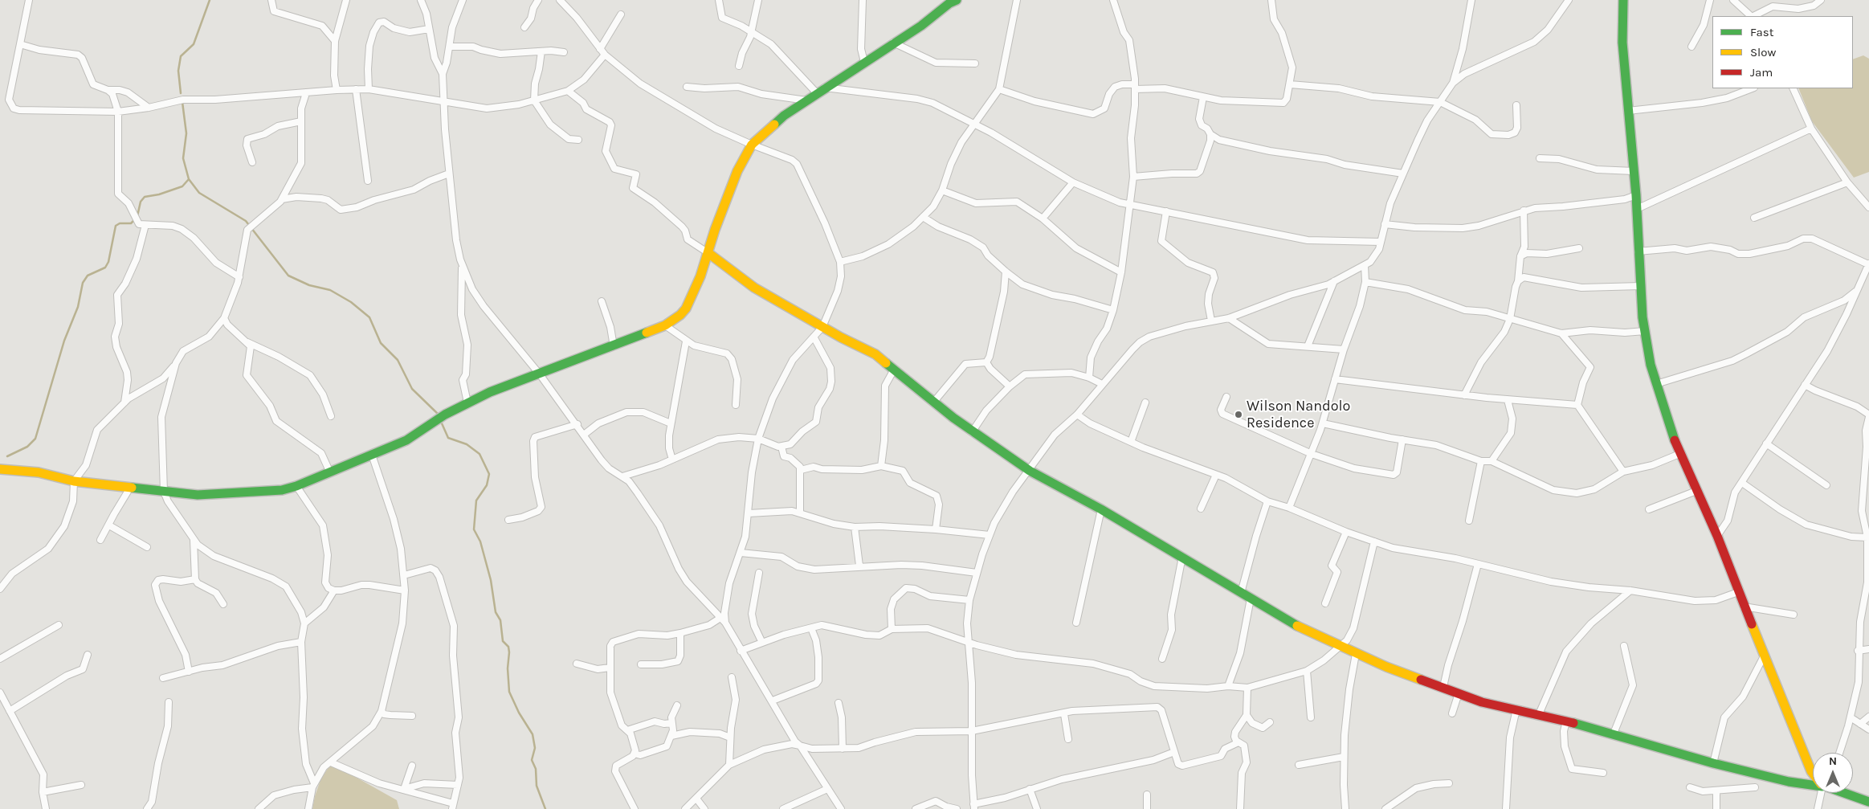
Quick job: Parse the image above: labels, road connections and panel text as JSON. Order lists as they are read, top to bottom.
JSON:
{
  "places": ["Wilson Nandolo Residence"],
  "legend": ["Fast", "Slow", "Jam"],
  "north": "top"
}
